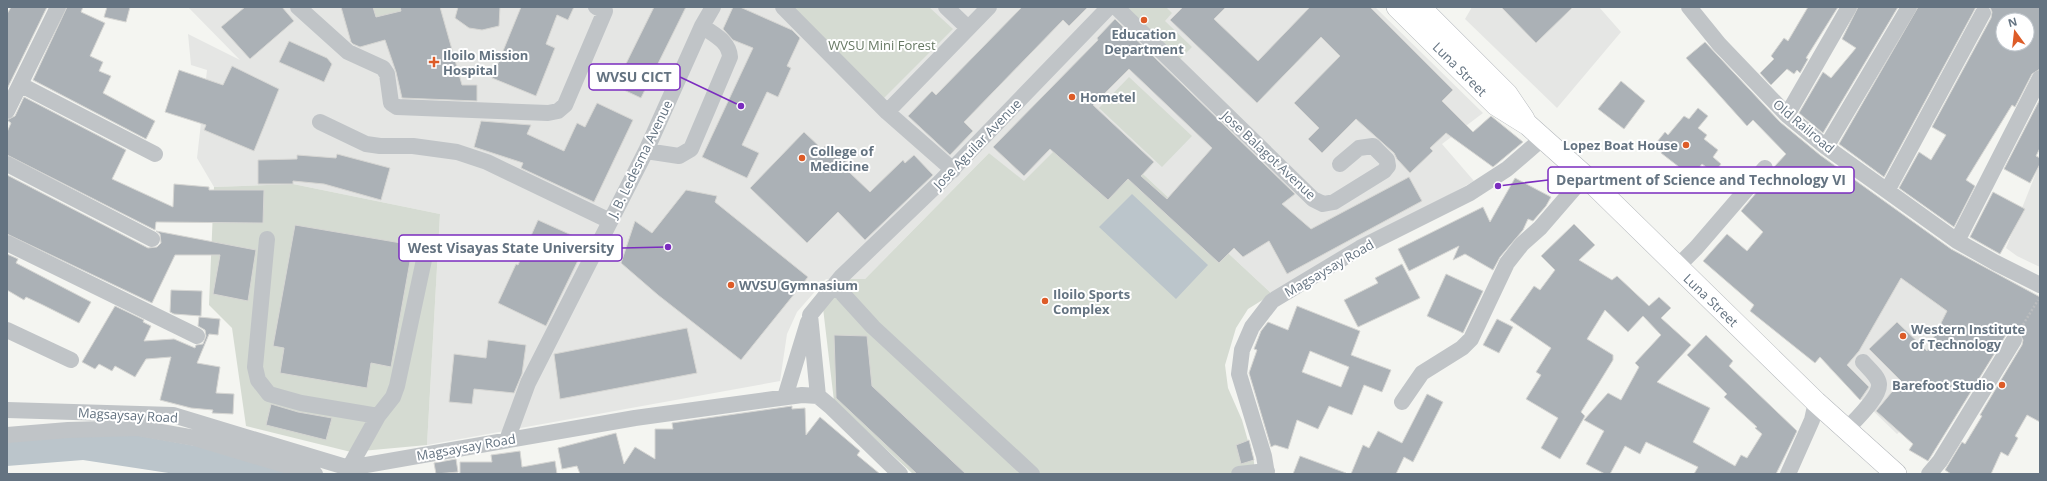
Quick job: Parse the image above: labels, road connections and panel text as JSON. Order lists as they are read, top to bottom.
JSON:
{
  "streets": {
    "main road": ["Luna Street"],
    "street": [
      "Old Railroad",
      "Jose Aguilar Avenue",
      "Jose Balagot Avenue",
      "J. B. Ledesma Avenue",
      "Magsaysay Road"
    ]
  },
  "crossings": [
    ["Luna Street", "Magsaysay Road"],
    ["J. B. Ledesma Avenue", "Magsaysay Road"]
  ],
  "parks": ["WVSU Mini Forest"],
  "places": {
    "other": [
      "Education Department",
      "Hometel",
      "WVSU CICT",
      "Lopez Boat House",
      "College of Medicine",
      "Department of Science and Technology VI",
      "West Visayas State University",
      "WVSU Gymnasium",
      "Iloilo Sports Complex",
      "Western Institute of Technology",
      "Barefoot Studio"
    ],
    "health": ["Iloilo Mission Hospital"]
  },
  "north": "top"
}
